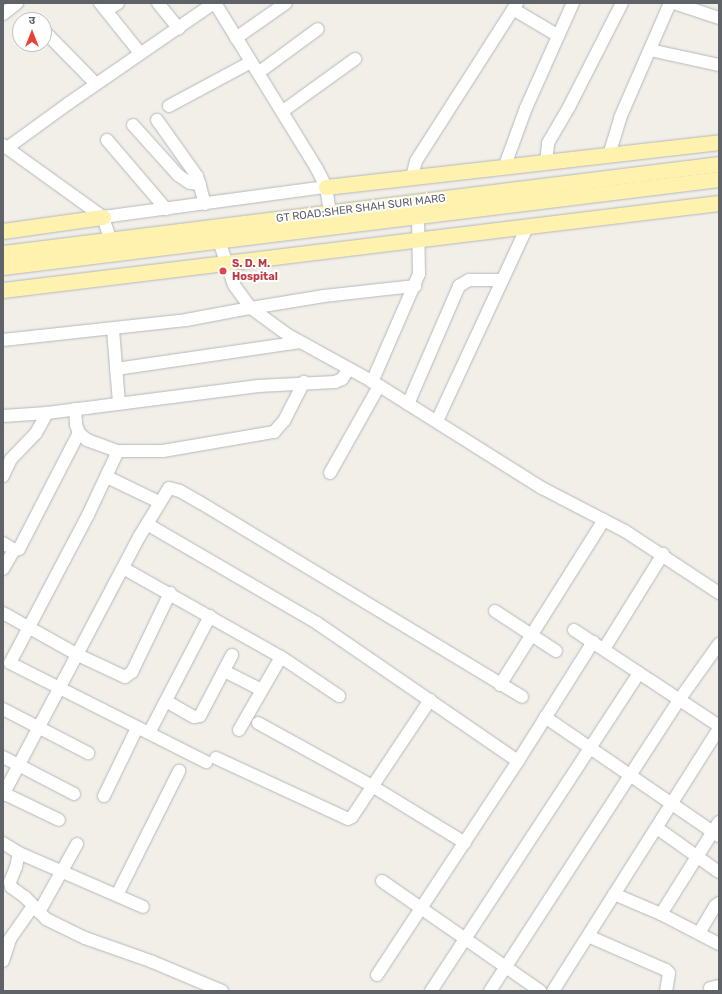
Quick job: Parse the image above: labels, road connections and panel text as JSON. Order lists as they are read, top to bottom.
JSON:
{
  "streets": {
    "main road": ["GT ROAD;SHER SHAH SURI MARG"]
  },
  "places": ["S. D. M. Hospital"],
  "north": "top"
}
